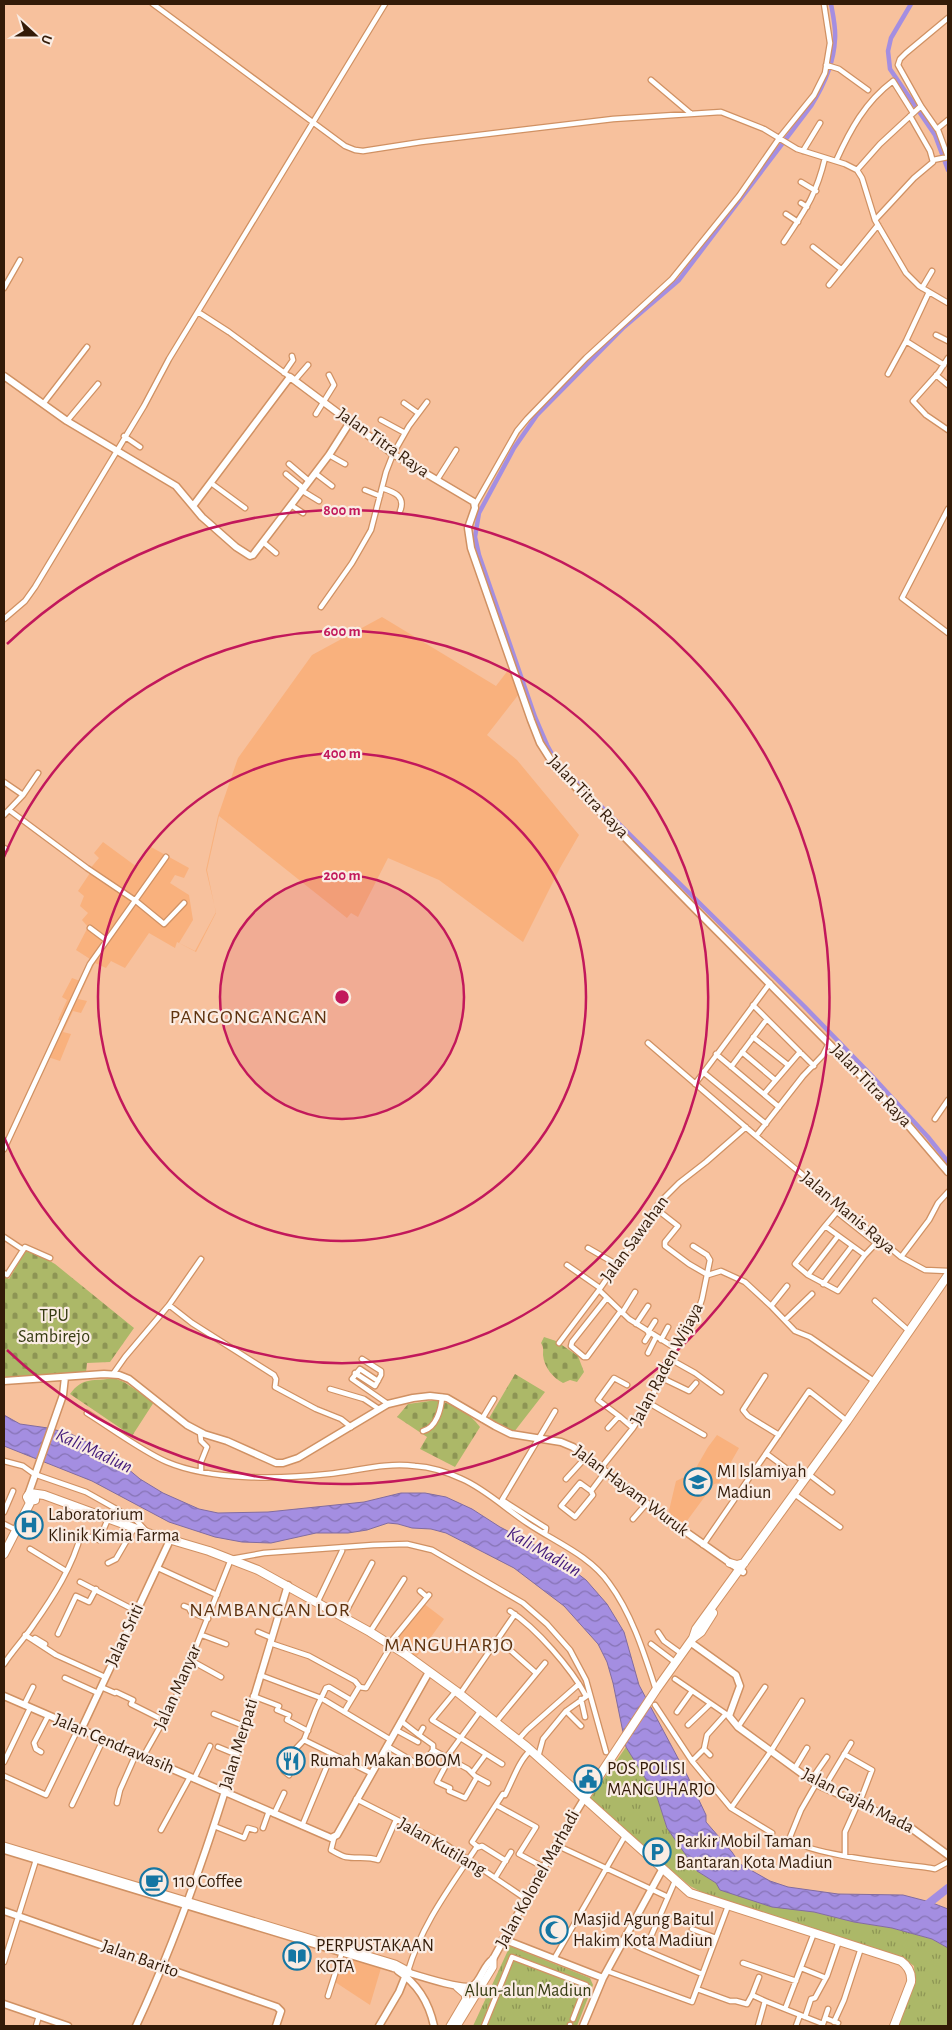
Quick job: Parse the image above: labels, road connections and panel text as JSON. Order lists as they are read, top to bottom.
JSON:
{
  "streets": {
    "main road": ["Jalan Kolonel Marhadi"],
    "street": [
      "Jalan Titra Raya",
      "Jalan Manis Raya",
      "Jalan Sawahan",
      "Jalan Raden Wijaya",
      "Jalan Hayam Wuruk",
      "Jalan Sriti",
      "Jalan Manyar",
      "Jalan Cendrawasih",
      "Jalan Merpati",
      "Jalan Gajah Mada",
      "Jalan Kutilang",
      "Jalan Barito"
    ]
  },
  "crossings": [
    ["Jalan Manis Raya", "Jalan Sawahan"],
    ["Jalan Sawahan", "Jalan Raden Wijaya"],
    ["Jalan Raden Wijaya", "Jalan Hayam Wuruk"],
    ["Jalan Sriti", "Jalan Cendrawasih"],
    ["Jalan Manyar", "Jalan Cendrawasih"],
    ["Jalan Cendrawasih", "Jalan Merpati"],
    ["Jalan Merpati", "Jalan Barito"],
    ["Jalan Kutilang", "Jalan Kolonel Marhadi"]
  ],
  "districts": ["PANGONGANGAN", "NAMBANGAN LOR", "MANGUHARJO"],
  "water": ["Kali Madiun"],
  "parks": ["TPU Sambirejo", "Alun-alun Madiun"],
  "places": {
    "school or university": ["MI Islamiyah Madiun"],
    "hospital": ["Laboratorium Klinik Kimia Farma"],
    "restaurant": ["Rumah Makan BOOM"],
    "public building": ["POS POLISI MANGUHARJO"],
    "parking": ["Parkir Mobil Taman Bantaran Kota Madiun"],
    "cafe": ["110 Coffee"],
    "mosque": ["Masjid Agung Baitul Hakim Kota Madiun"],
    "library": ["PERPUSTAKAAN KOTA"]
  },
  "north": "right",
  "rings": [
    "800 m",
    "600 m",
    "400 m",
    "200 m"
  ]
}
